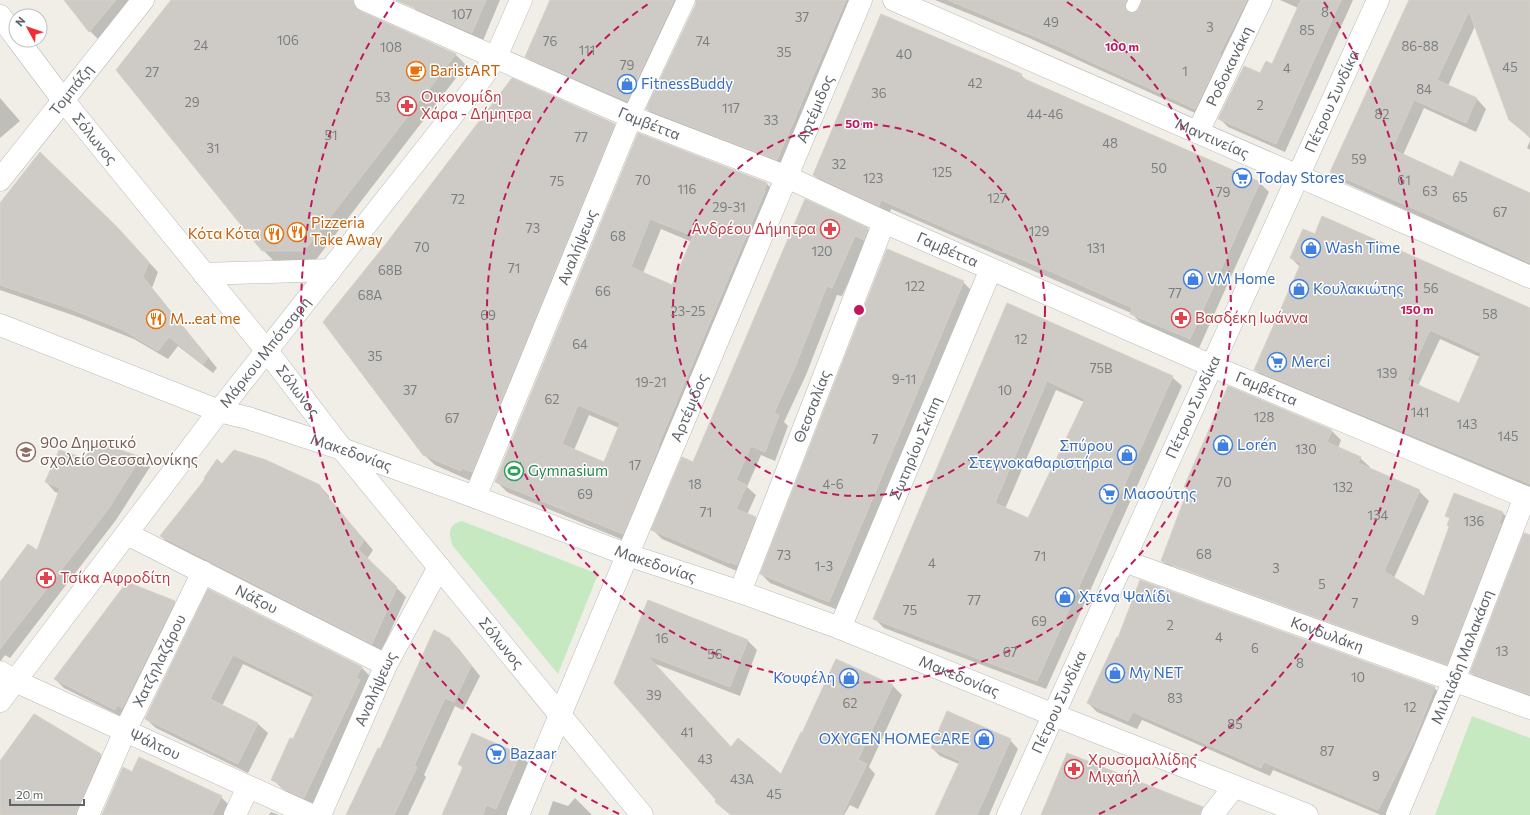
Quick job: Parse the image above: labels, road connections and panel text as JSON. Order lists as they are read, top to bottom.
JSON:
{
  "streets": {
    "street": [
      "Ροδοκανάκη",
      "Τομπάζη",
      "Πέτρου Συνδίκα",
      "Αρτέμιδος",
      "Γαμβέττα",
      "Μαντινείας",
      "Σόλωνος",
      "Αναλήψεως",
      "Μάρκου Μπότσαρη",
      "Θεσσαλίας",
      "Σωτηρίου Σκίπη",
      "Μακεδονίας",
      "Νάξου",
      "Κονδυλάκη",
      "Μιλτιάδη Μαλακάση",
      "Χατζηλαζάρου",
      "Ψάλτου"
    ]
  },
  "crossings": [
    ["Ροδοκανάκη", "Μαντινείας"],
    ["Τομπάζη", "Σόλωνος"],
    ["Πέτρου Συνδίκα", "Γαμβέττα"],
    ["Πέτρου Συνδίκα", "Μαντινείας"],
    ["Πέτρου Συνδίκα", "Μακεδονίας"],
    ["Πέτρου Συνδίκα", "Κονδυλάκη"],
    ["Αρτέμιδος", "Γαμβέττα"],
    ["Αρτέμιδος", "Σόλωνος"],
    ["Αρτέμιδος", "Μακεδονίας"],
    ["Γαμβέττα", "Αναλήψεως"],
    ["Γαμβέττα", "Μάρκου Μπότσαρη"],
    ["Γαμβέττα", "Θεσσαλίας"],
    ["Γαμβέττα", "Σωτηρίου Σκίπη"],
    ["Γαμβέττα", "Μιλτιάδη Μαλακάση"],
    ["Σόλωνος", "Αναλήψεως"],
    ["Σόλωνος", "Μάρκου Μπότσαρη"],
    ["Σόλωνος", "Μακεδονίας"],
    ["Αναλήψεως", "Μακεδονίας"],
    ["Αναλήψεως", "Νάξου"],
    ["Μάρκου Μπότσαρη", "Μακεδονίας"],
    ["Μάρκου Μπότσαρη", "Νάξου"],
    ["Μάρκου Μπότσαρη", "Ψάλτου"],
    ["Θεσσαλίας", "Μακεδονίας"],
    ["Σωτηρίου Σκίπη", "Μακεδονίας"],
    ["Νάξου", "Χατζηλαζάρου"],
    ["Κονδυλάκη", "Μιλτιάδη Μαλακάση"],
    ["Χατζηλαζάρου", "Ψάλτου"]
  ],
  "places": {
    "cafe": ["BaristART"],
    "shop": [
      "FitnessBuddy",
      "Wash Time",
      "VM Home",
      "Κουλακιώτης",
      "Lorén",
      "Σπύρου Στεγνοκαθαριστήρια",
      "Χτένα Ψαλίδι",
      "My NET",
      "Κουφέλη",
      "OXYGEN HOMECARE"
    ],
    "pharmacy": [
      "Οικονομίδη Χάρα - Δήμητρα",
      "Ανδρέου Δήμητρα",
      "Βασδέκη Ιωάννα",
      "Τσίκα Αφροδίτη",
      "Χρυσομαλλίδης Μιχαήλ"
    ],
    "supermarket": [
      "Today Stores",
      "Merci",
      "Μασούτης",
      "Bazaar"
    ],
    "restaurant": ["Pizzeria Take Away", "Κότα Κότα", "M...eat me"],
    "school or university": ["90ο Δημοτικό σχολείο Θεσσαλονίκης"],
    "sports": ["Gymnasium"]
  },
  "house_numbers": [
    "8",
    "107",
    "37",
    "49",
    "3",
    "85",
    "106",
    "76",
    "74",
    "24",
    "86-88",
    "108",
    "111",
    "35",
    "40",
    "79",
    "45",
    "4",
    "1",
    "27",
    "42",
    "84",
    "36",
    "53",
    "29",
    "2",
    "117",
    "44-46",
    "82",
    "33",
    "51",
    "77",
    "48",
    "31",
    "59",
    "32",
    "50",
    "125",
    "123",
    "70",
    "61",
    "75",
    "116",
    "63",
    "79",
    "65",
    "127",
    "72",
    "29-31",
    "67",
    "73",
    "129",
    "68",
    "70",
    "131",
    "120",
    "71",
    "68Β",
    "122",
    "56",
    "66",
    "77",
    "68Α",
    "23-25",
    "58",
    "69",
    "12",
    "64",
    "35",
    "75Β",
    "139",
    "9-11",
    "19-21",
    "37",
    "10",
    "62",
    "141",
    "128",
    "67",
    "143",
    "145",
    "7",
    "130",
    "17",
    "70",
    "18",
    "4-6",
    "132",
    "69",
    "71",
    "134",
    "136",
    "68",
    "73",
    "71",
    "4",
    "1-3",
    "3",
    "5",
    "77",
    "7",
    "75",
    "9",
    "69",
    "2",
    "4",
    "16",
    "6",
    "13",
    "67",
    "56",
    "8",
    "10",
    "39",
    "83",
    "62",
    "12",
    "85",
    "41",
    "87",
    "43",
    "9",
    "43Α",
    "45"
  ],
  "scale_bar": "20 m",
  "north": "top left",
  "rings": ["100 m", "50 m", "150 m"]
}
